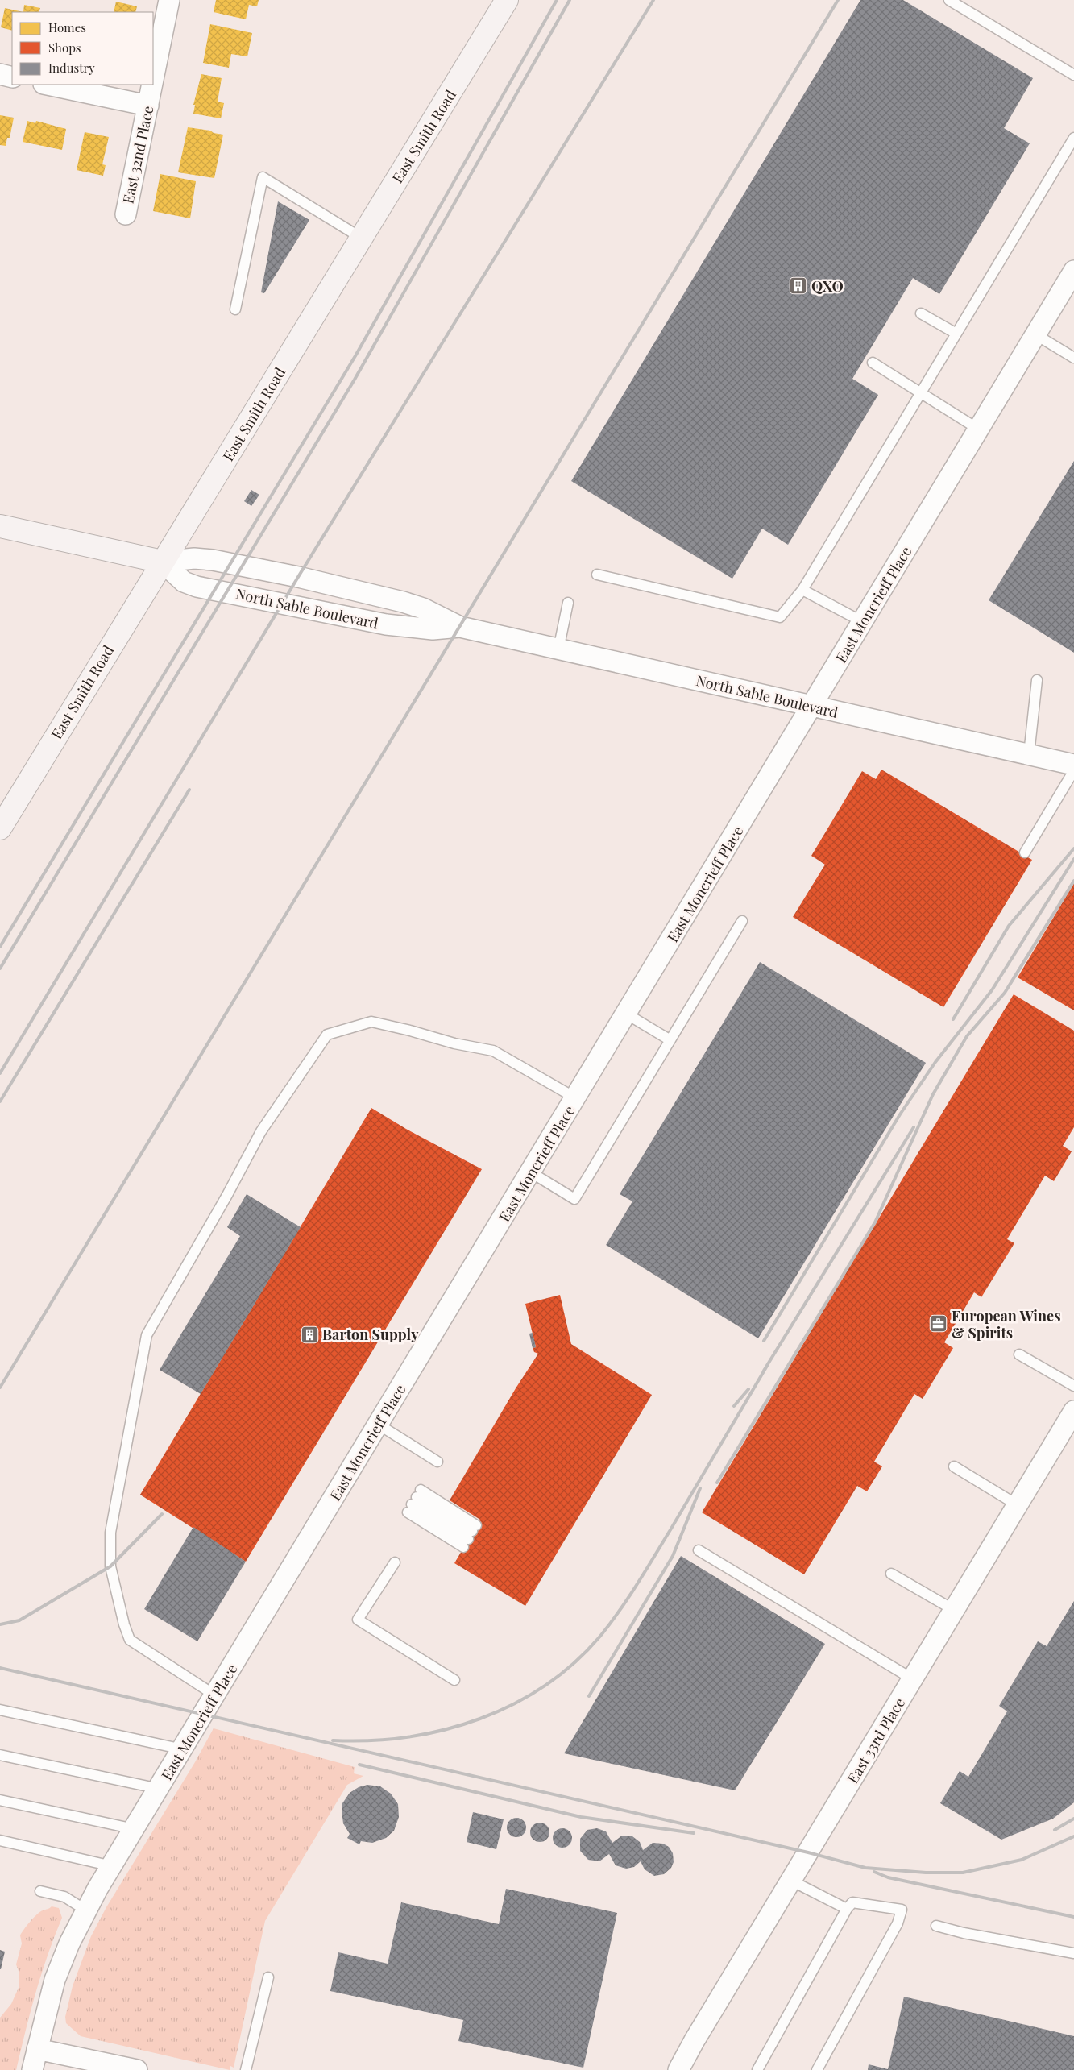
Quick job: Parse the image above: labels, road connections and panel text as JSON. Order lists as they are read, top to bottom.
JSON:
{
  "streets": {
    "street": [
      "East Smith Road",
      "East 32nd Place",
      "East Moncrieff Place",
      "North Sable Boulevard",
      "East 33rd Place"
    ]
  },
  "crossings": [
    ["East Smith Road", "North Sable Boulevard"],
    ["East Moncrieff Place", "North Sable Boulevard"]
  ],
  "places": {
    "building": ["QXO", "Barton Supply"],
    "office": ["European Wines & Spirits"]
  },
  "legend": ["Homes", "Shops", "Industry"]
}
